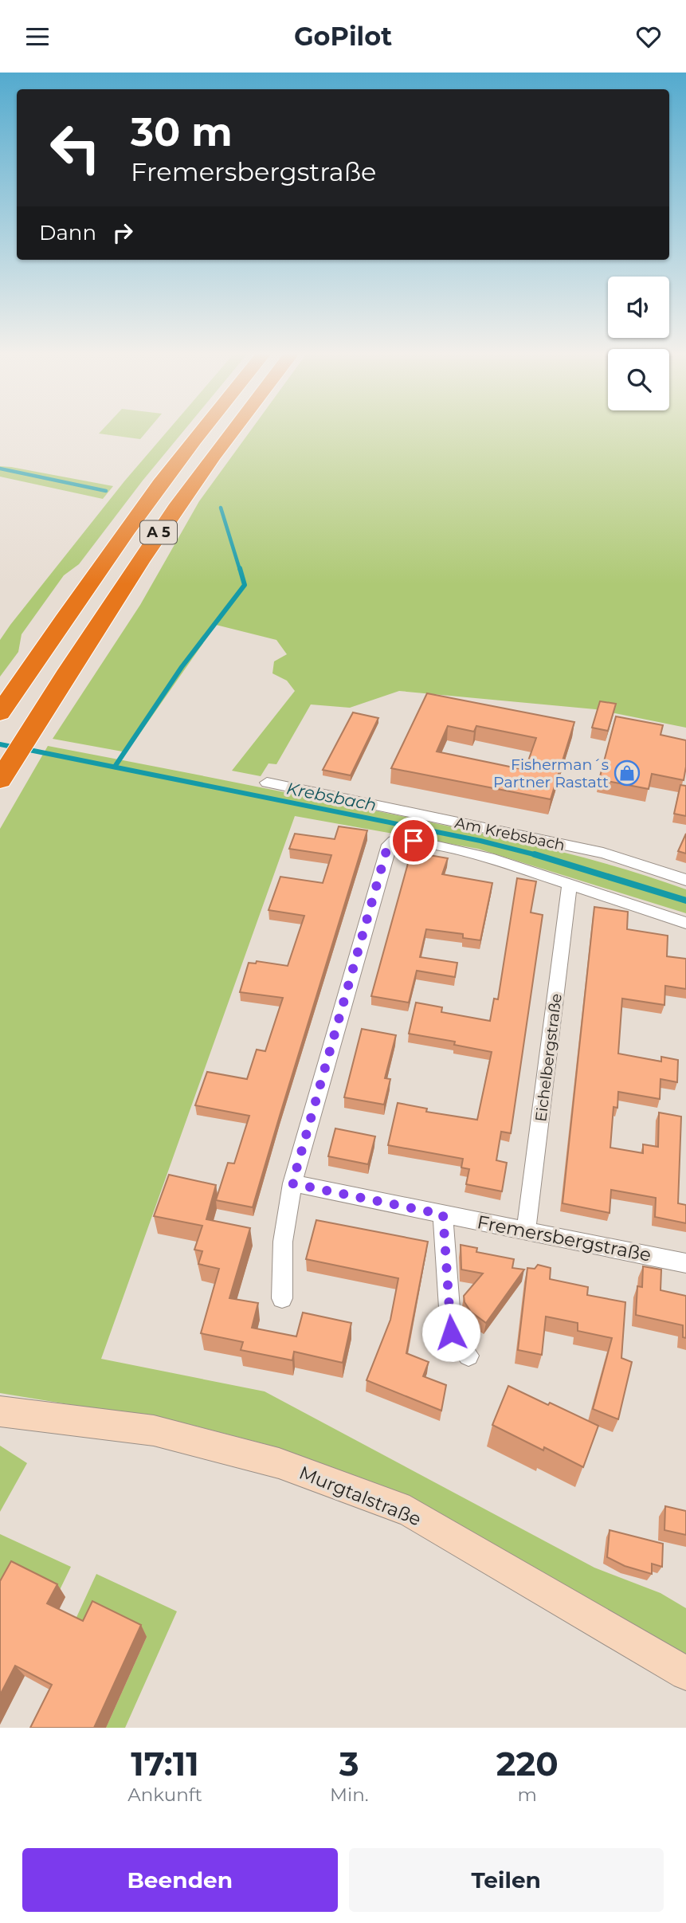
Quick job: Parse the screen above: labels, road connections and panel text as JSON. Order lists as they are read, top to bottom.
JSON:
{
  "streets": {
    "highway": ["A 5"],
    "main road": ["Murgtalstraße"],
    "street": ["Am Krebsbach", "Eichelbergstraße", "Fremersbergstraße"]
  },
  "crossings": [
    ["Eichelbergstraße", "Fremersbergstraße"]
  ],
  "water": ["Krebsbach"],
  "places": {
    "shop": ["Fisherman´s Partner Rastatt"]
  },
  "page": {
    "header": "GoPilot",
    "turn": ["30 m", "Fremersbergstraße"],
    "then": "Dann",
    "eta": [
      "17:11",
      "Ankunft",
      "3",
      "Min.",
      "220",
      "m"
    ],
    "buttons": ["Beenden", "Teilen"]
  }
}
